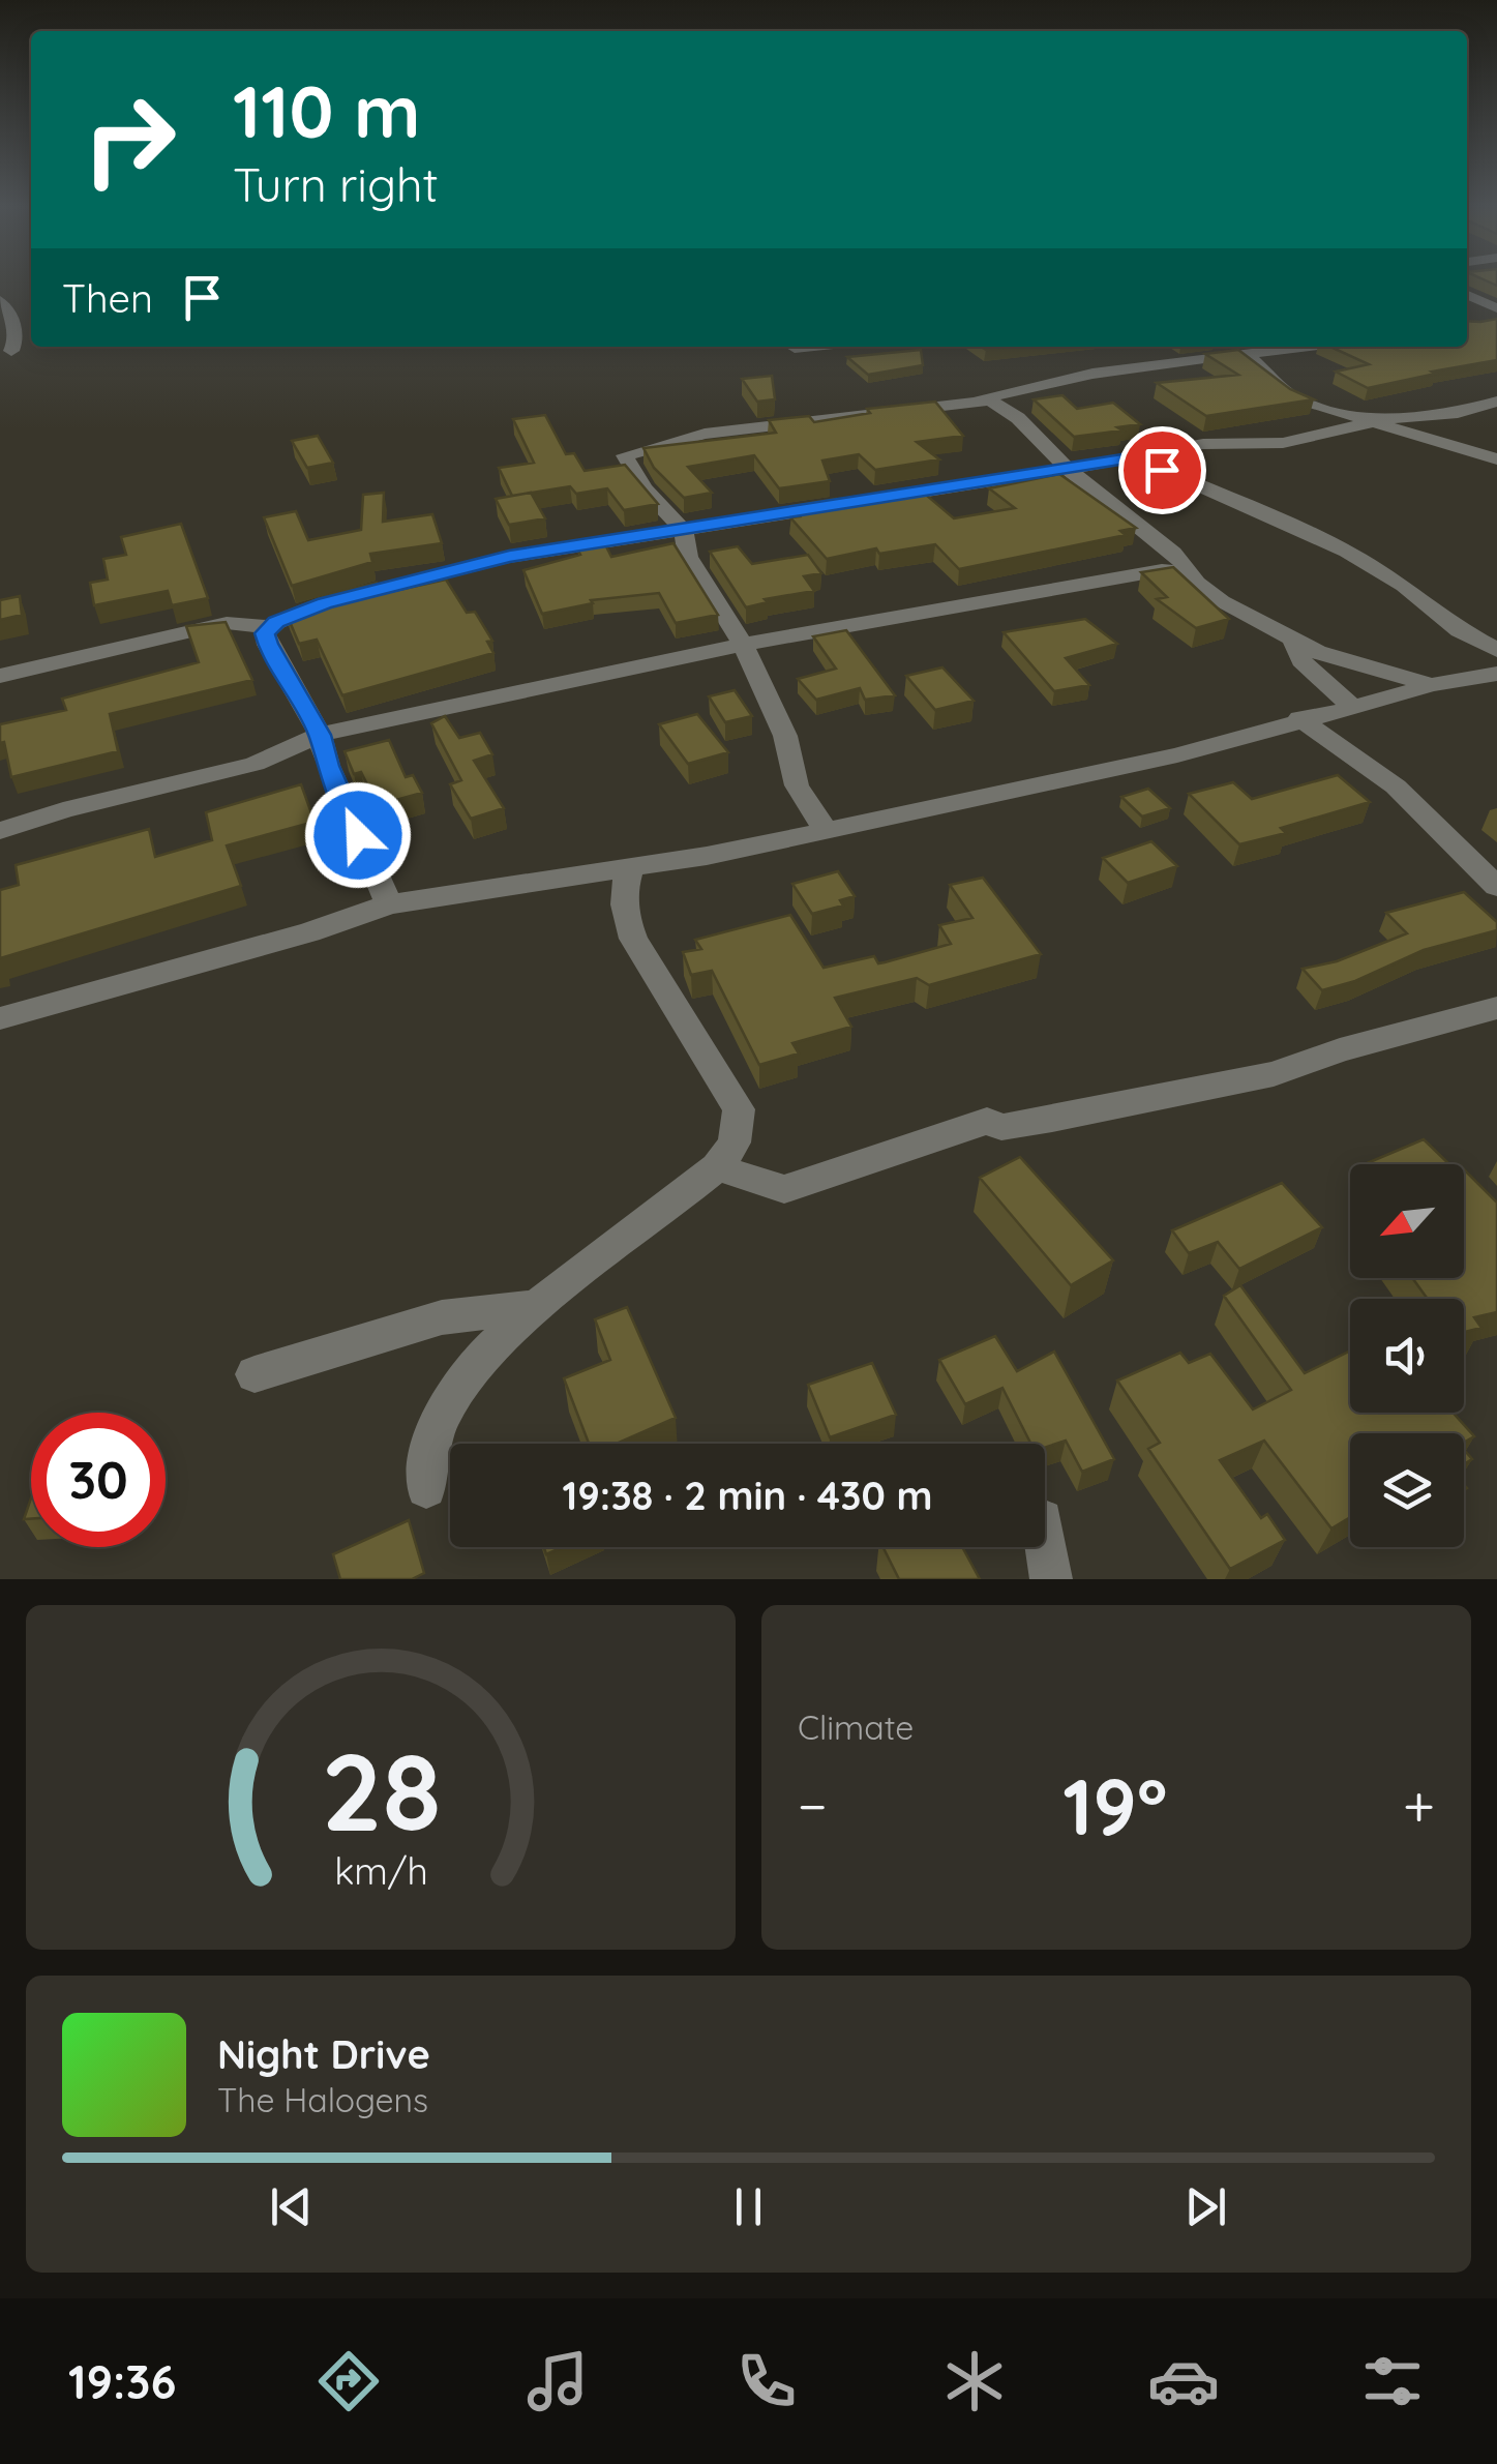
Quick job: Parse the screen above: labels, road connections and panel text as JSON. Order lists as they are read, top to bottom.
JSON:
{
  "north": "bottom left",
  "page": {
    "turn": ["110 m", "Turn right"],
    "then": "Then",
    "limit": "30",
    "trip": "19:38 · 2 min · 430 m",
    "tile": "Climate",
    "heat": ["−", "19°", "+"],
    "song": ["Night Drive", "The Halogens"],
    "tabs": "19:36",
    "gauge": ["28", "km/h"]
  }
}
